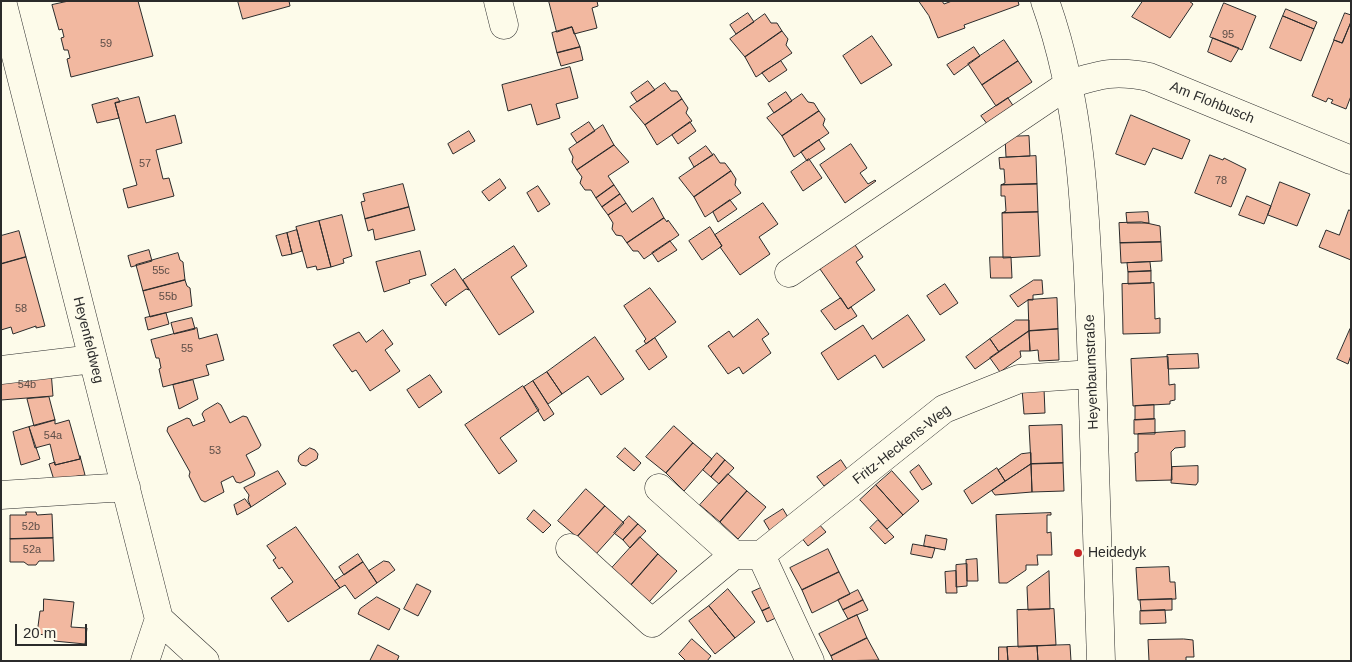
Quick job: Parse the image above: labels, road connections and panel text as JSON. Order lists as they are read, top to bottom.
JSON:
{
  "streets": {
    "street": [
      "Am Flohbusch",
      "Heyenfeldweg",
      "Heyenbaumstraße",
      "Fritz-Heckens-Weg"
    ]
  },
  "crossings": [
    ["Am Flohbusch", "Heyenbaumstraße"],
    ["Heyenbaumstraße", "Fritz-Heckens-Weg"]
  ],
  "places": ["Heidedyk"],
  "house_numbers": [
    "95",
    "59",
    "57",
    "78",
    "55c",
    "55b",
    "58",
    "55",
    "54b",
    "54a",
    "53",
    "52b",
    "52a"
  ],
  "scale_bar": "20 m"
}
